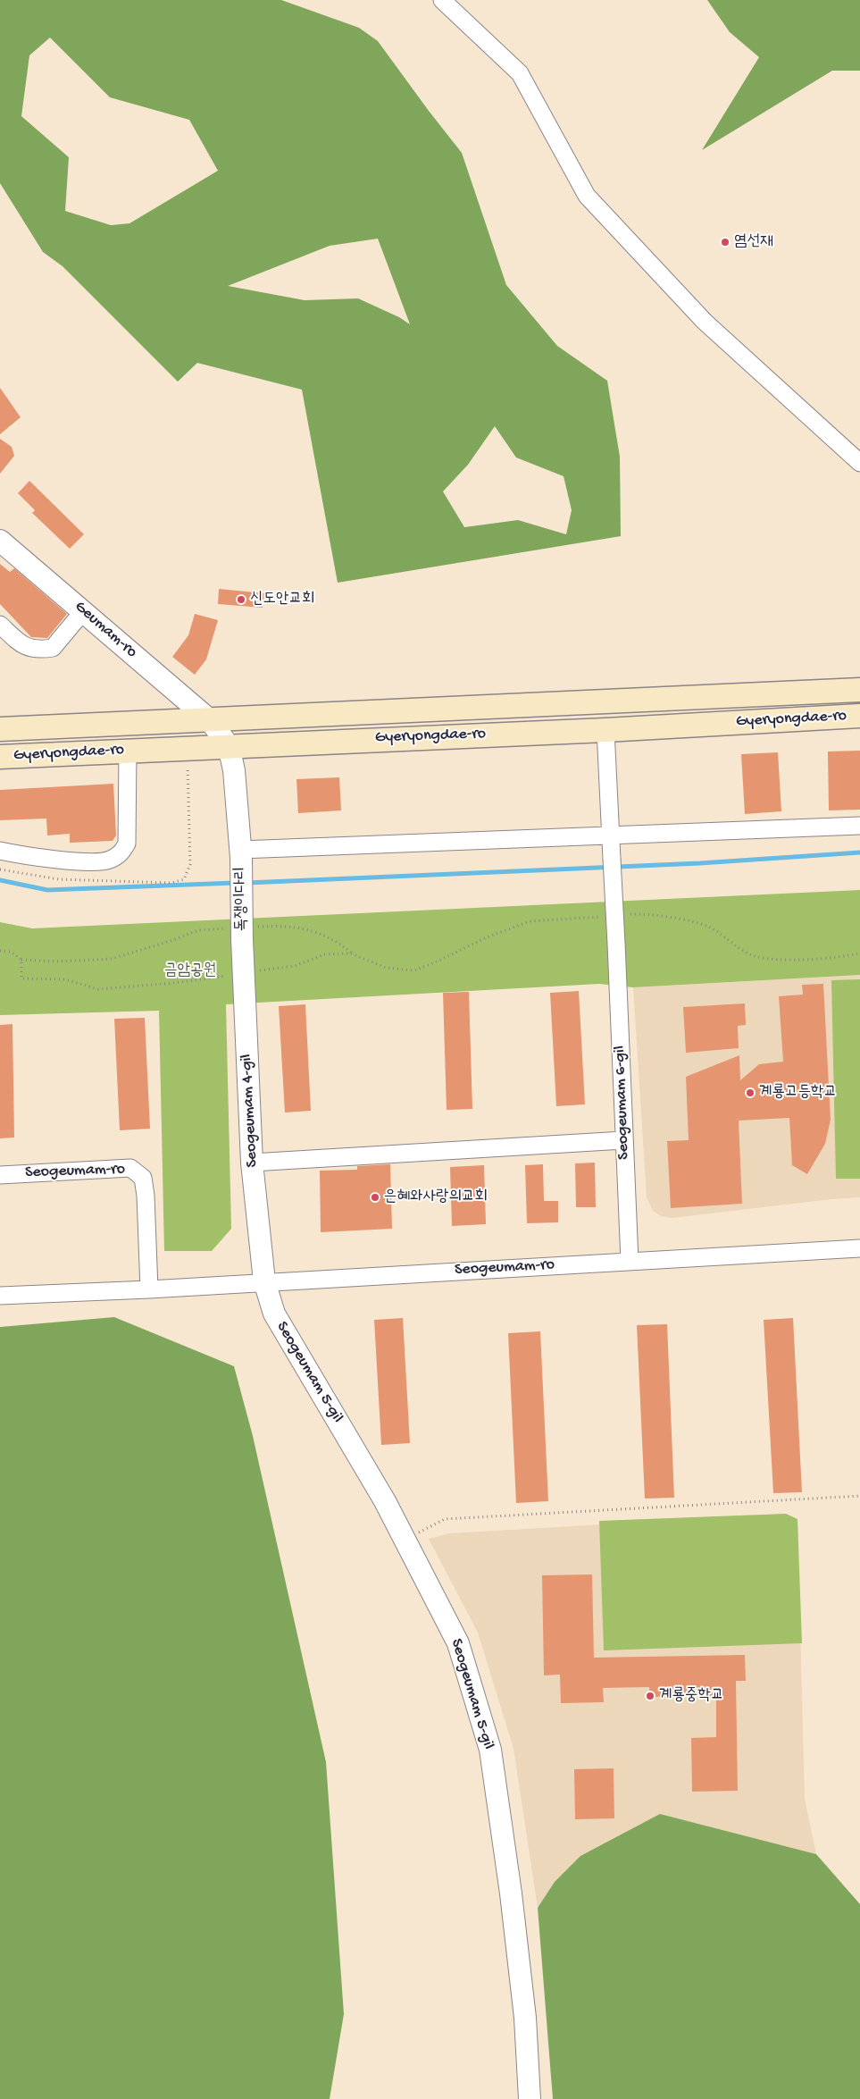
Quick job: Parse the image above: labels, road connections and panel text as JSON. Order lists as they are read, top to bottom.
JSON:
{
  "streets": {
    "main road": ["Gyeryongdae-ro"],
    "street": [
      "Geumam-ro",
      "독쟁이다리",
      "Seogeumam 6-gil",
      "Seogeumam 4-gil",
      "Seogeumam-ro",
      "Seogeumam 5-gil"
    ]
  },
  "crossings": [
    ["Geumam-ro", "Gyeryongdae-ro"],
    ["독쟁이다리", "Seogeumam 4-gil"],
    ["Seogeumam 6-gil", "Seogeumam-ro"],
    ["Seogeumam 4-gil", "Seogeumam-ro"],
    ["Seogeumam 4-gil", "Seogeumam 5-gil"],
    ["Seogeumam-ro", "Seogeumam 5-gil"]
  ],
  "parks": ["금암공원"],
  "places": [
    "염선재",
    "신도안교회",
    "계룡고등학교",
    "은혜와사랑의교회",
    "계룡중학교"
  ]
}
